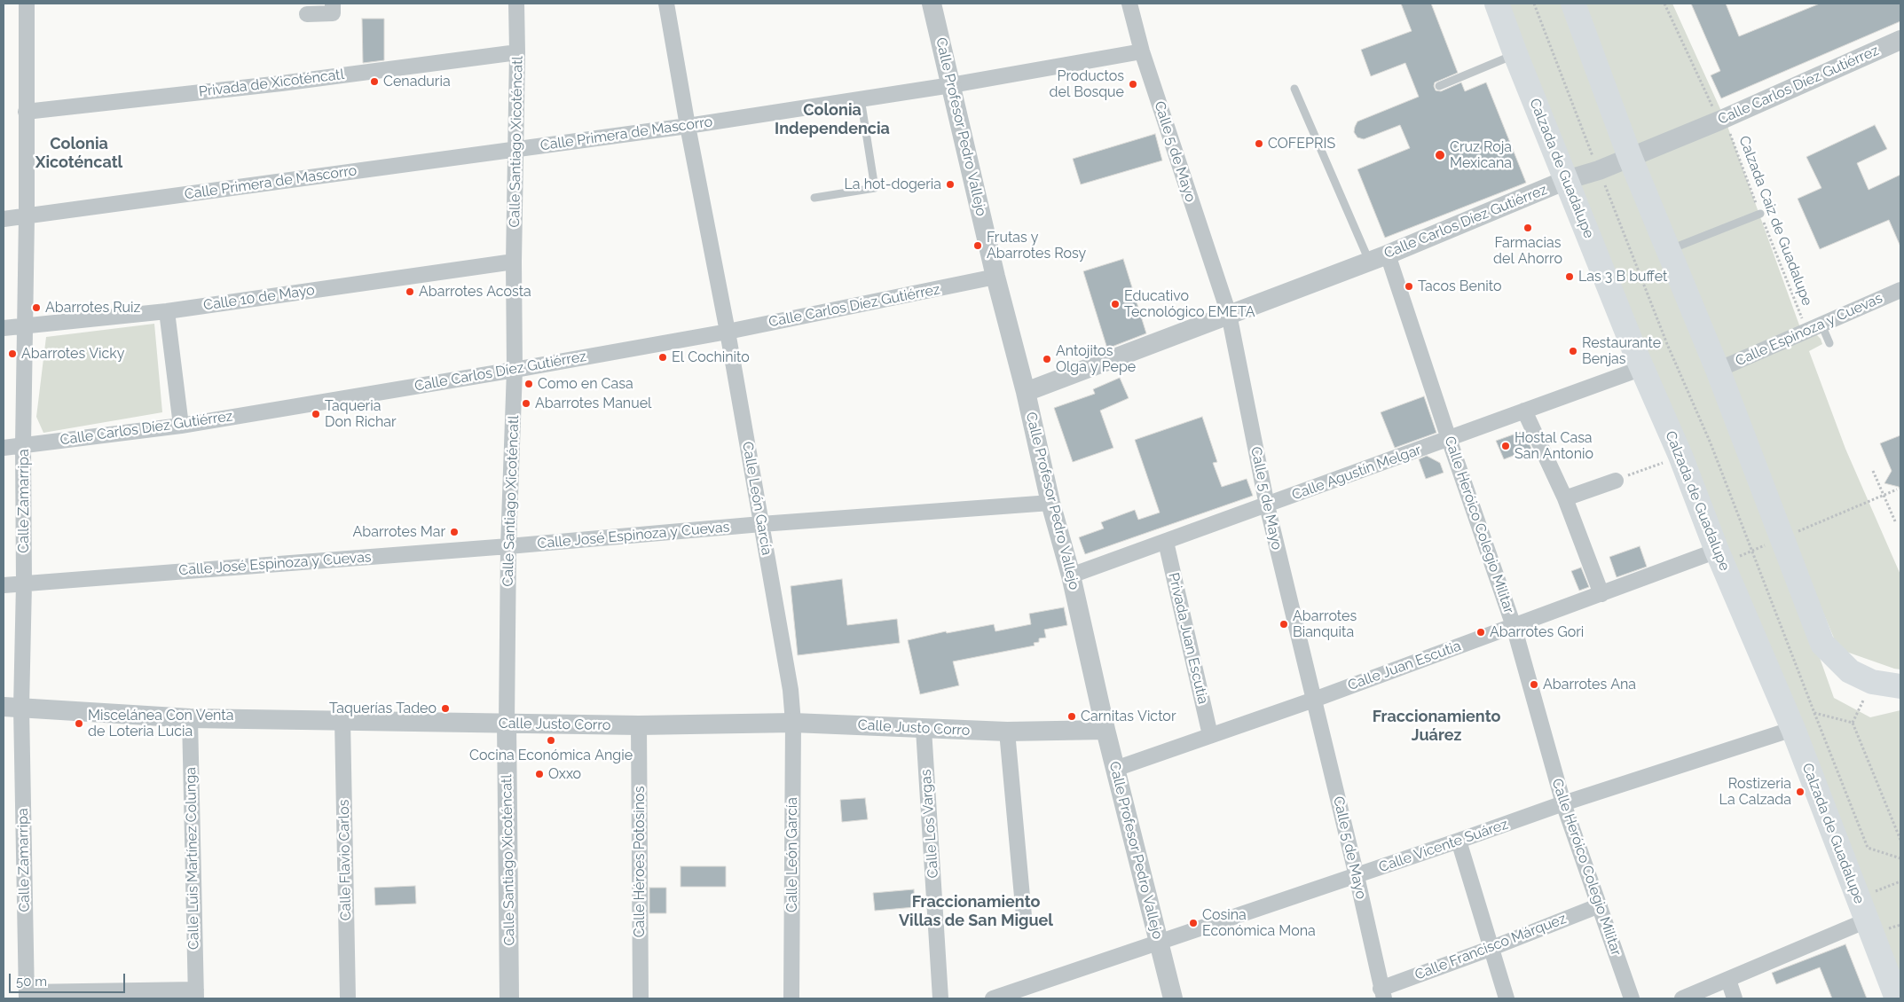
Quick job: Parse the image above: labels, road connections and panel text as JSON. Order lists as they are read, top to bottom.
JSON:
{
  "streets": {
    "main road": ["Calzada de Guadalupe"],
    "street": [
      "Privada de Xicoténcatl",
      "Calle Carlos Díez Gutiérrez",
      "Calle Profesor Pedro Vallejo",
      "Calle Primera de Mascorro",
      "Calle Santiago Xicoténcatl",
      "Calle 5 de Mayo",
      "Calle 10 de Mayo",
      "Calle Espinoza y Cuevas",
      "Calle Agustín Melgar",
      "Calle León García",
      "Calle Zamarripa",
      "Calle Heróico Colegio Militar",
      "Calle José Espinoza y Cuevas",
      "Privada Juan Escutia",
      "Calle Juan Escutia",
      "Calle Justo Corro",
      "Calle Los Vargas",
      "Calle Vicente Suárez",
      "Calle Luis Martínez Colunga",
      "Calle Flavio Carlos",
      "Calle Héroes Potosinos",
      "Calle Francisco Márquez"
    ],
    "path": ["Calzada Caiz de Guadalupe"]
  },
  "crossings": [
    ["Privada de Xicoténcatl", "Calle Santiago Xicoténcatl"],
    ["Privada de Xicoténcatl", "Calle Zamarripa"],
    ["Calle Carlos Díez Gutiérrez", "Calle Profesor Pedro Vallejo"],
    ["Calle Carlos Díez Gutiérrez", "Calle Santiago Xicoténcatl"],
    ["Calle Carlos Díez Gutiérrez", "Calle 5 de Mayo"],
    ["Calle Carlos Díez Gutiérrez", "Calzada de Guadalupe"],
    ["Calle Carlos Díez Gutiérrez", "Calzada Caiz de Guadalupe"],
    ["Calle Carlos Díez Gutiérrez", "Calle León García"],
    ["Calle Carlos Díez Gutiérrez", "Calle Zamarripa"],
    ["Calle Carlos Díez Gutiérrez", "Calle Heróico Colegio Militar"],
    ["Calle Profesor Pedro Vallejo", "Calle Primera de Mascorro"],
    ["Calle Profesor Pedro Vallejo", "Calle Agustín Melgar"],
    ["Calle Profesor Pedro Vallejo", "Calle José Espinoza y Cuevas"],
    ["Calle Profesor Pedro Vallejo", "Calle Juan Escutia"],
    ["Calle Profesor Pedro Vallejo", "Calle Justo Corro"],
    ["Calle Profesor Pedro Vallejo", "Calle Vicente Suárez"],
    ["Calle Primera de Mascorro", "Calle Santiago Xicoténcatl"],
    ["Calle Primera de Mascorro", "Calle 5 de Mayo"],
    ["Calle Primera de Mascorro", "Calle León García"],
    ["Calle Primera de Mascorro", "Calle Zamarripa"],
    ["Calle Santiago Xicoténcatl", "Calle 10 de Mayo"],
    ["Calle Santiago Xicoténcatl", "Calle José Espinoza y Cuevas"],
    ["Calle Santiago Xicoténcatl", "Calle Justo Corro"],
    ["Calle 5 de Mayo", "Calle Agustín Melgar"],
    ["Calle 5 de Mayo", "Calle Juan Escutia"],
    ["Calle 5 de Mayo", "Calle Vicente Suárez"],
    ["Calle 5 de Mayo", "Calle Francisco Márquez"],
    ["Calzada de Guadalupe", "Calle Agustín Melgar"],
    ["Calzada de Guadalupe", "Calle Juan Escutia"],
    ["Calzada de Guadalupe", "Calle Vicente Suárez"],
    ["Calzada Caiz de Guadalupe", "Calle Espinoza y Cuevas"],
    ["Calle 10 de Mayo", "Calle Zamarripa"],
    ["Calle Agustín Melgar", "Calle Heróico Colegio Militar"],
    ["Calle Agustín Melgar", "Privada Juan Escutia"],
    ["Calle León García", "Calle José Espinoza y Cuevas"],
    ["Calle León García", "Calle Justo Corro"],
    ["Calle Zamarripa", "Calle José Espinoza y Cuevas"],
    ["Calle Zamarripa", "Calle Justo Corro"],
    ["Calle Heróico Colegio Militar", "Calle Juan Escutia"],
    ["Calle Heróico Colegio Militar", "Calle Vicente Suárez"],
    ["Calle Heróico Colegio Militar", "Calle Francisco Márquez"],
    ["Privada Juan Escutia", "Calle Juan Escutia"],
    ["Calle Justo Corro", "Calle Los Vargas"],
    ["Calle Justo Corro", "Calle Luis Martínez Colunga"],
    ["Calle Justo Corro", "Calle Flavio Carlos"],
    ["Calle Justo Corro", "Calle Héroes Potosinos"]
  ],
  "districts": [
    "Colonia Independencia",
    "Colonia Xicoténcatl",
    "Fraccionamiento Juárez",
    "Fraccionamiento Villas de San Miguel"
  ],
  "places": [
    "Cenaduria",
    "Productos del Bosque",
    "COFEPRIS",
    "Cruz Roja Mexicana",
    "La hot-dogeria",
    "Farmacias del Ahorro",
    "Frutas y Abarrotes Rosy",
    "Las 3 B buffet",
    "Tacos Benito",
    "Abarrotes Acosta",
    "Educativo Tecnológico EMETA",
    "Abarrotes Ruiz",
    "Restaurante Benjas",
    "Abarrotes Vicky",
    "El Cochinito",
    "Antojitos Olga y Pepe",
    "Como en Casa",
    "Abarrotes Manuel",
    "Taqueria Don Richar",
    "Hostal Casa San Antonio",
    "Abarrotes Mar",
    "Abarrotes Bianquita",
    "Abarrotes Gori",
    "Abarrotes Ana",
    "Taquerías Tadeo",
    "Carnitas Victor",
    "Miscelánea Con Venta de Loteria Lucia",
    "Cocina Económica Angie",
    "Oxxo",
    "Rostizeria La Calzada",
    "Cosina Económica Mona"
  ],
  "scale_bar": "50 m"
}
